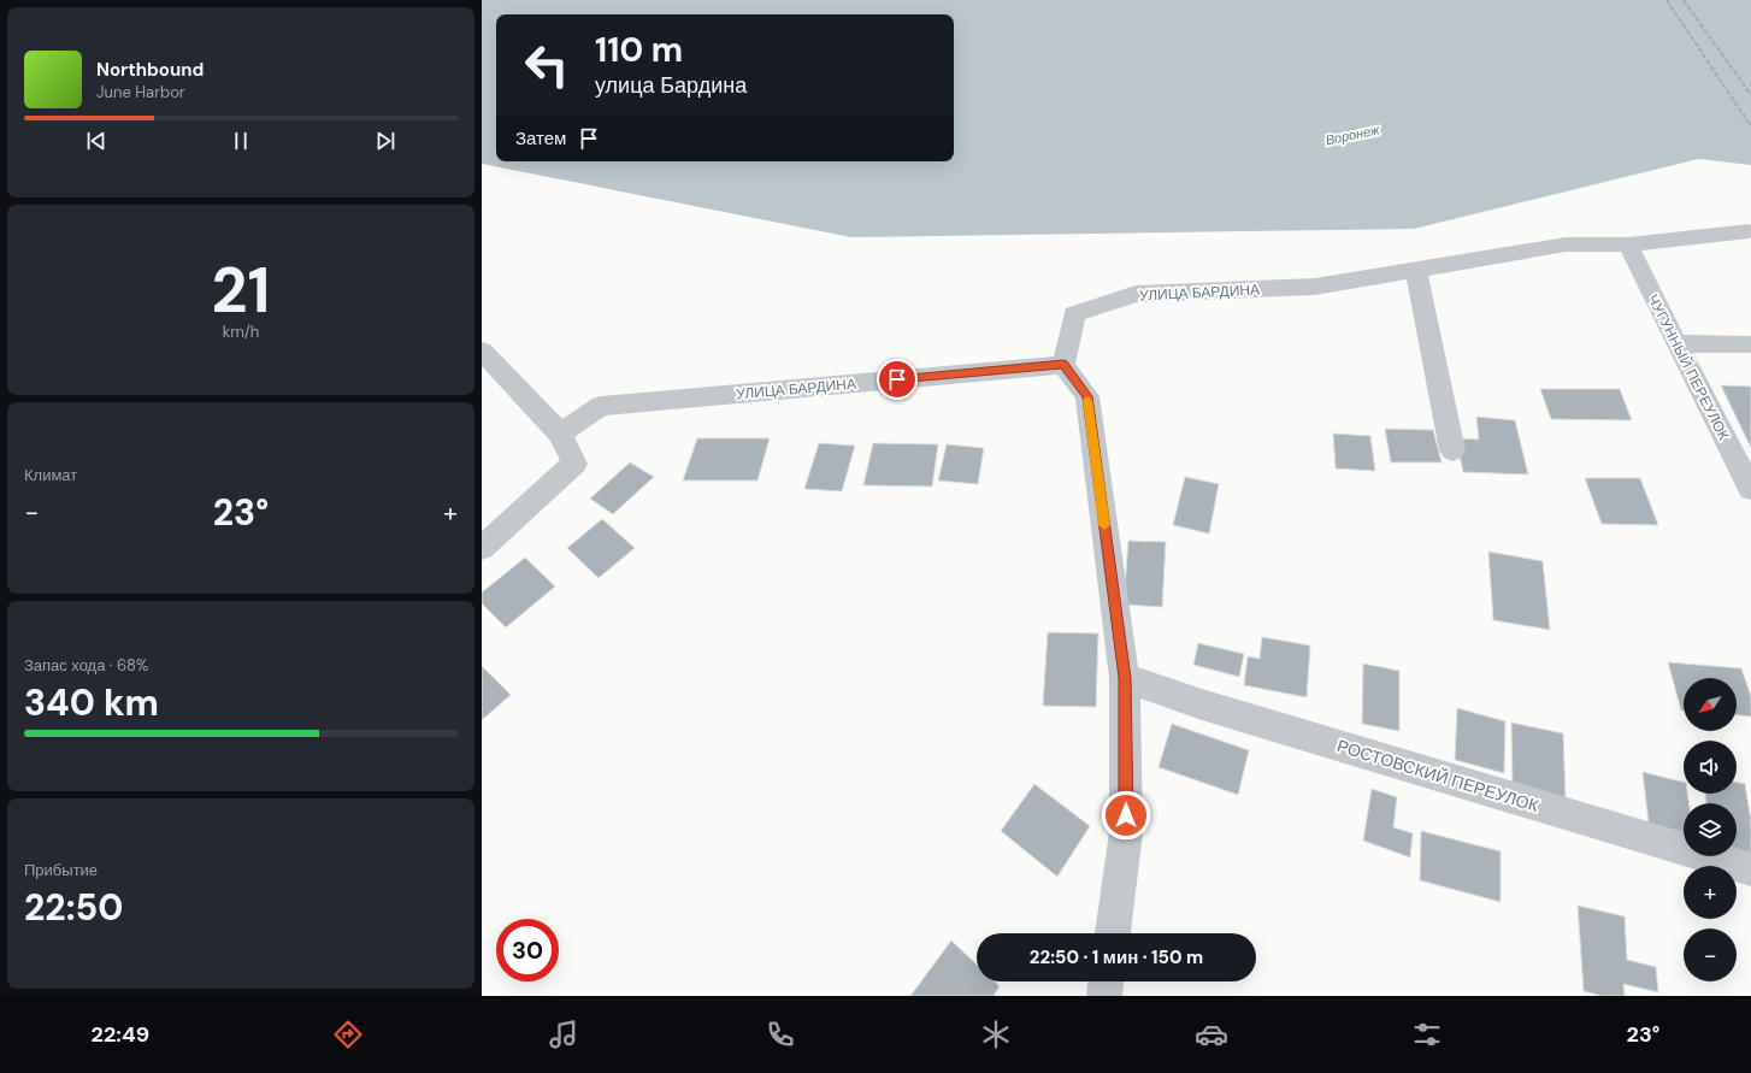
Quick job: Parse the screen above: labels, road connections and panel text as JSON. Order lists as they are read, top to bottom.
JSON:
{
  "streets": {
    "street": ["УЛИЦА БАРДИНА", "ЧУГУННЫЙ ПЕРЕУЛОК", "РОСТОВСКИЙ ПЕРЕУЛОК"]
  },
  "crossings": [
    ["УЛИЦА БАРДИНА", "ЧУГУННЫЙ ПЕРЕУЛОК"]
  ],
  "water": ["Воронеж"],
  "north": "bottom left",
  "page": {
    "turn": ["110 m", "улица Бардина"],
    "song": ["Northbound", "June Harbor"],
    "then": "Затем",
    "tile": [
      ["21", "km/h"],
      "Климат",
      ["Запас хода · 68%", "340 km"],
      ["Прибытие", "22:50"]
    ],
    "heat": ["−", "23°", "+"],
    "map_buttons": ["+", "−"],
    "limit": "30",
    "trip": "22:50 · 1 мин · 150 m",
    "tabs": ["22:49", "23°"]
  }
}
